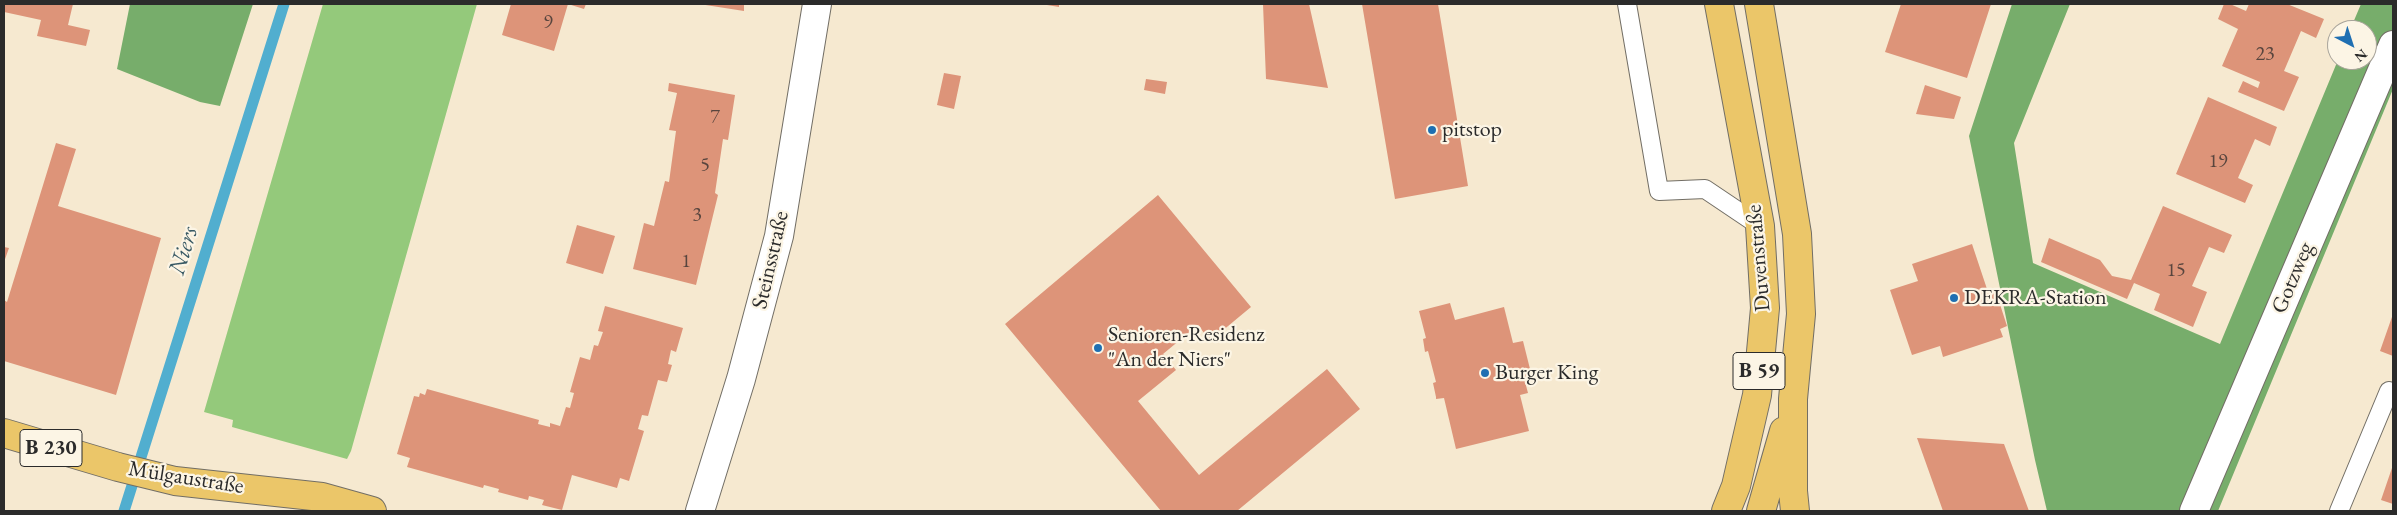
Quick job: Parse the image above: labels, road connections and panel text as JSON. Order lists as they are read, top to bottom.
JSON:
{
  "streets": {
    "main road": [
      "Duvenstraße",
      "B 59",
      "B 230",
      "Mülgaustraße"
    ],
    "street": ["Steinsstraße", "Gotzweg"]
  },
  "crossings": [
    ["Duvenstraße", "B 59"]
  ],
  "water": ["Niers"],
  "places": [
    "pitstop",
    "DEKRA-Station",
    "Senioren-Residenz \"An der Niers\"",
    "Burger King"
  ],
  "house_numbers": [
    "9",
    "23",
    "7",
    "19",
    "5",
    "3",
    "1",
    "15"
  ],
  "north": "bottom right"
}
